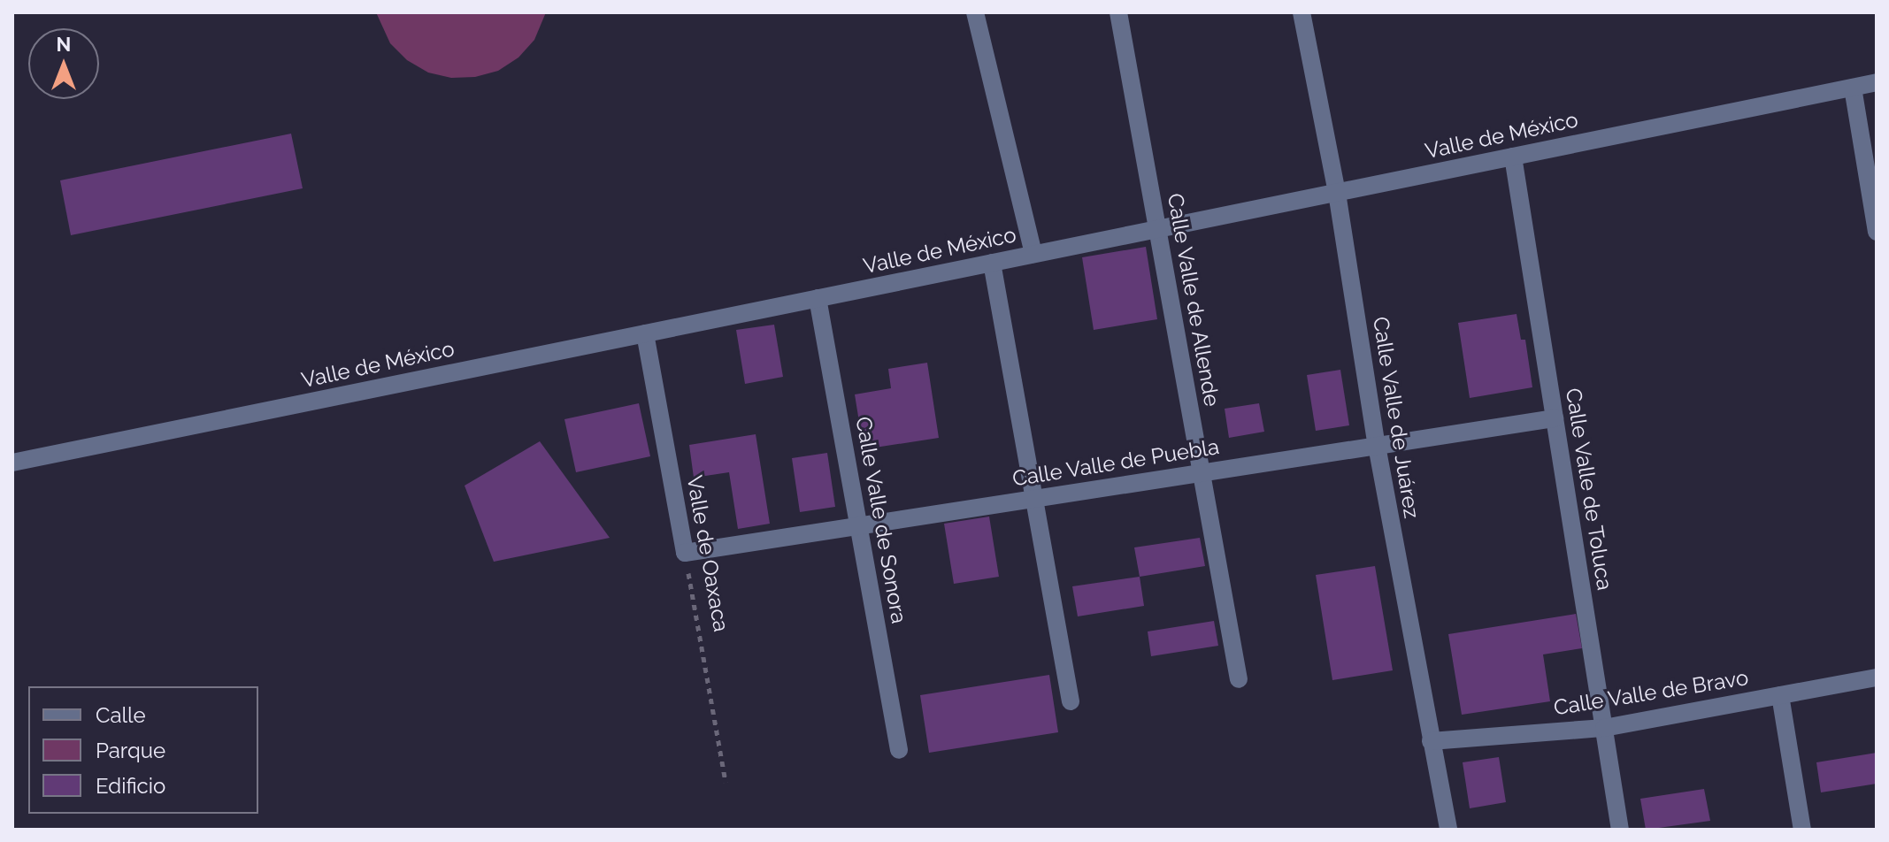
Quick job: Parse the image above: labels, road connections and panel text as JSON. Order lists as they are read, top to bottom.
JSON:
{
  "streets": {
    "street": [
      "Valle de México",
      "Calle Valle de Allende",
      "Calle Valle de Juárez",
      "Calle Valle de Puebla",
      "Calle Valle de Toluca",
      "Calle Valle de Sonora",
      "Valle de Oaxaca",
      "Calle Valle de Bravo"
    ]
  },
  "crossings": [
    ["Valle de México", "Calle Valle de Allende"],
    ["Valle de México", "Calle Valle de Juárez"],
    ["Valle de México", "Calle Valle de Toluca"],
    ["Valle de México", "Calle Valle de Sonora"],
    ["Valle de México", "Valle de Oaxaca"],
    ["Calle Valle de Allende", "Calle Valle de Puebla"],
    ["Calle Valle de Juárez", "Calle Valle de Puebla"],
    ["Calle Valle de Juárez", "Calle Valle de Bravo"],
    ["Calle Valle de Puebla", "Calle Valle de Toluca"],
    ["Calle Valle de Puebla", "Calle Valle de Sonora"],
    ["Calle Valle de Puebla", "Valle de Oaxaca"],
    ["Calle Valle de Toluca", "Calle Valle de Bravo"]
  ],
  "legend": ["Calle", "Parque", "Edificio"],
  "north": "top"
}
